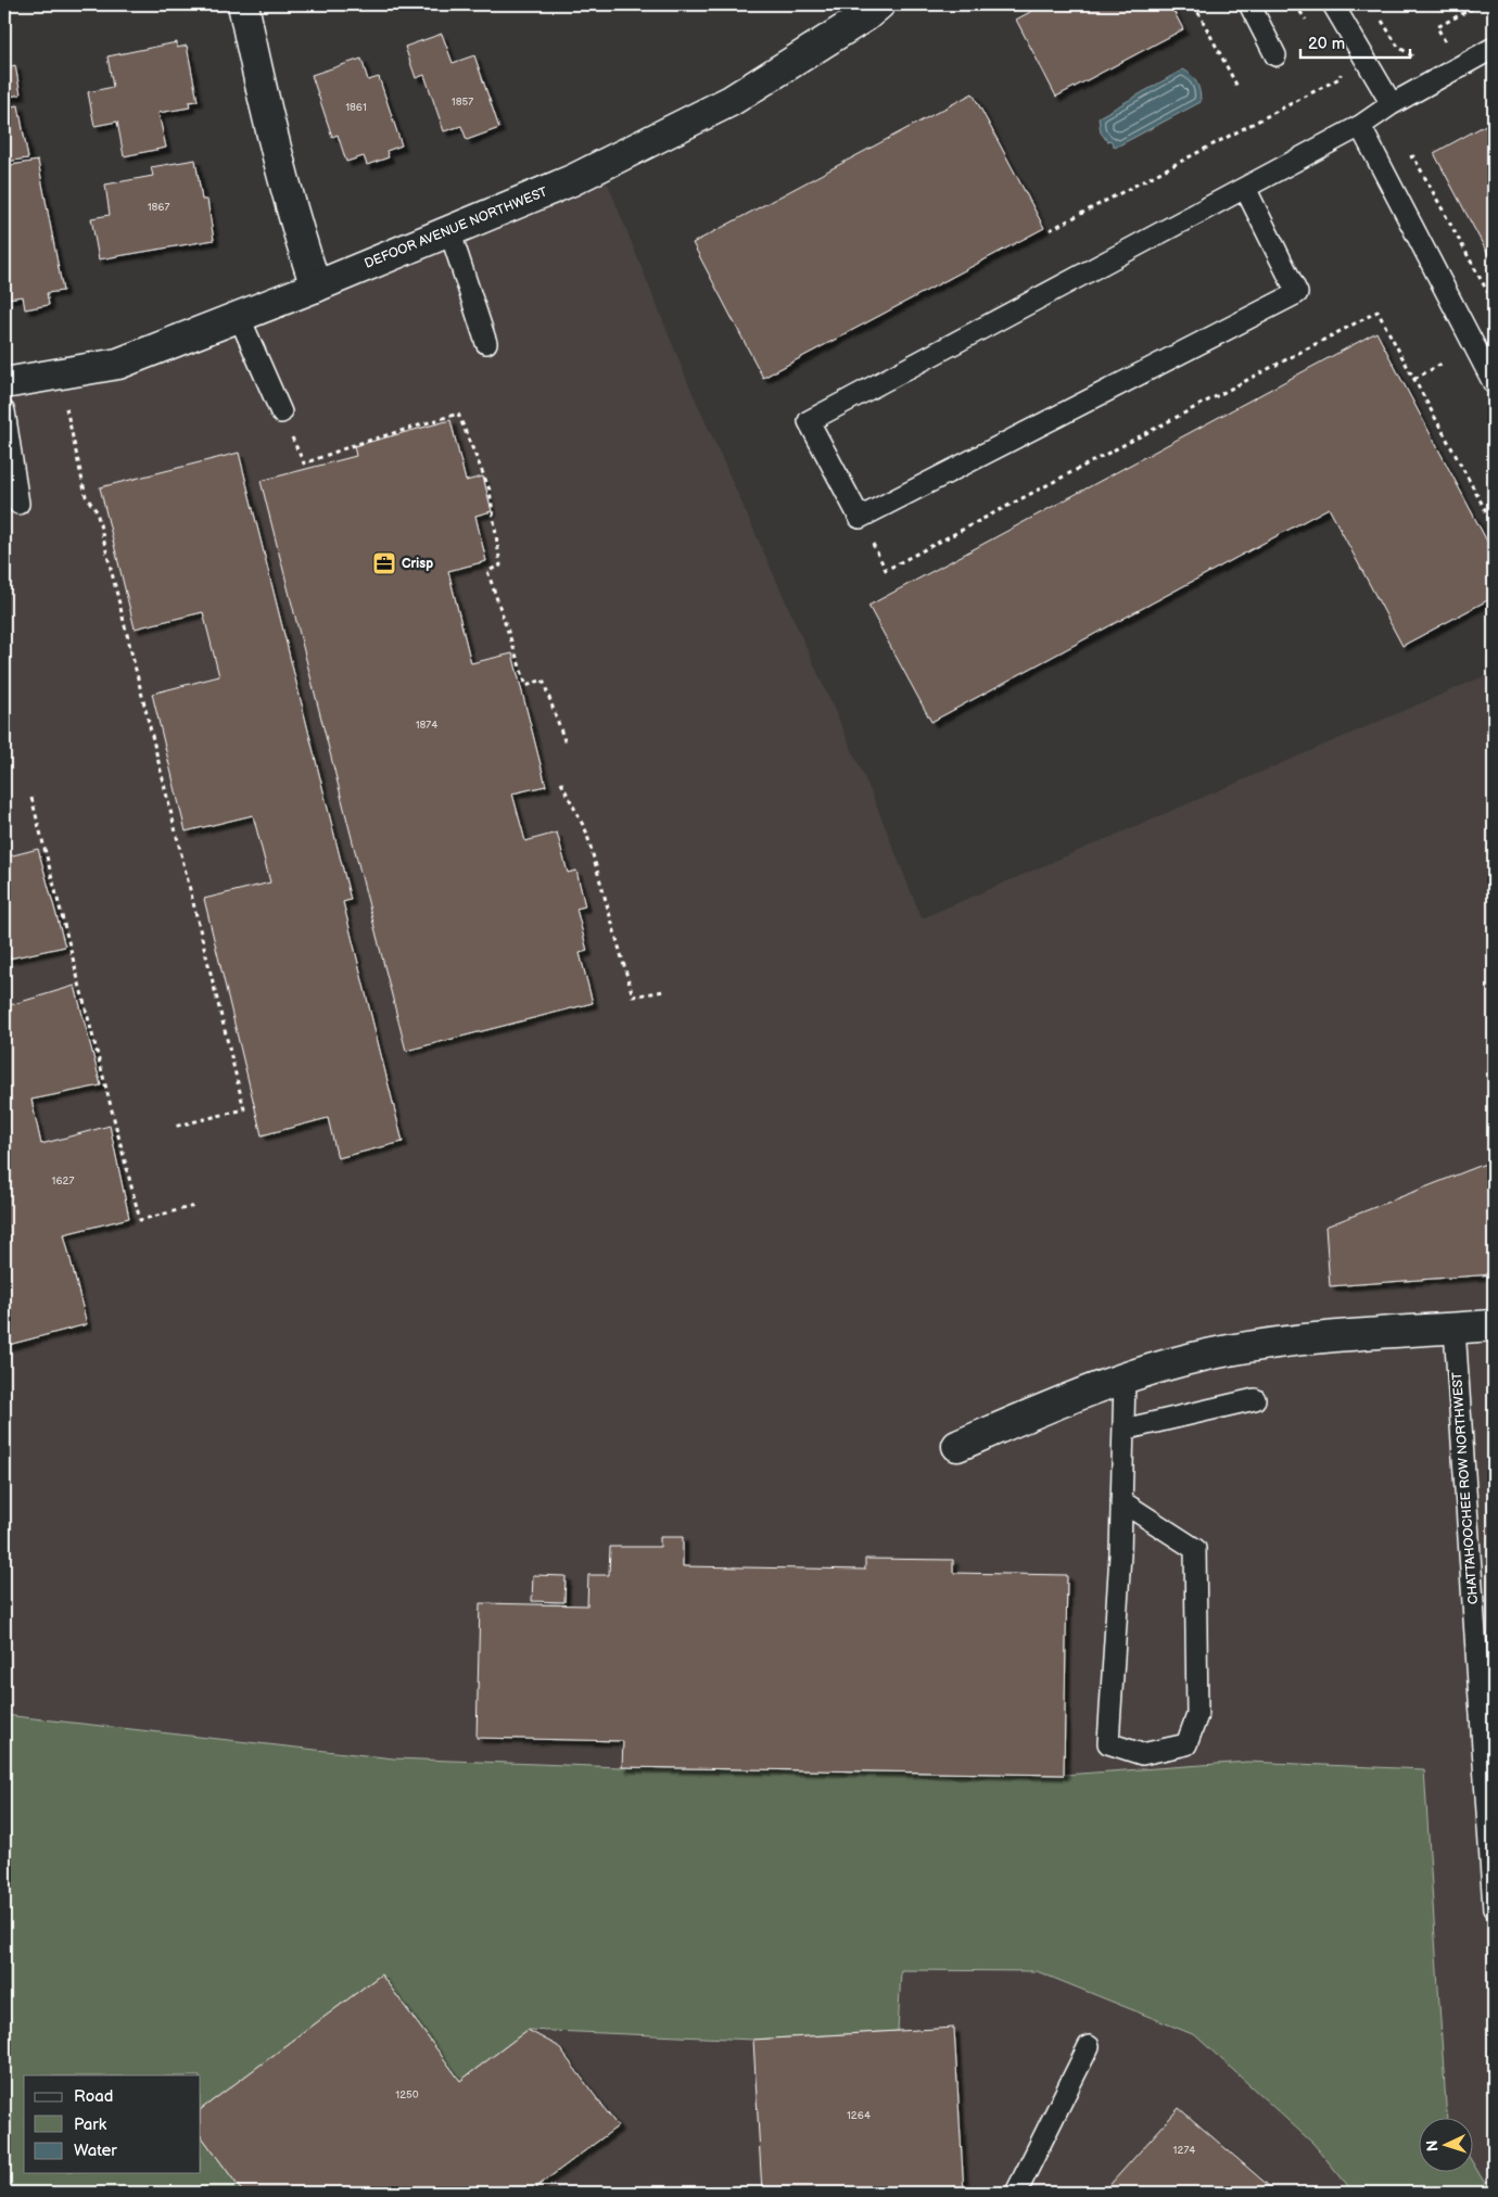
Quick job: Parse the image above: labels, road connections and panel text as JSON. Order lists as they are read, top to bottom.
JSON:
{
  "streets": {
    "street": ["DEFOOR AVENUE NORTHWEST"],
    "lane": ["CHATTAHOOCHEE ROW NORTHWEST"]
  },
  "places": {
    "office": ["Crisp"]
  },
  "house_numbers": [
    "1857",
    "1861",
    "1867",
    "1874",
    "1627",
    "1250",
    "1264",
    "1274"
  ],
  "legend": ["Road", "Park", "Water"],
  "scale_bar": "20 m",
  "north": "left"
}
